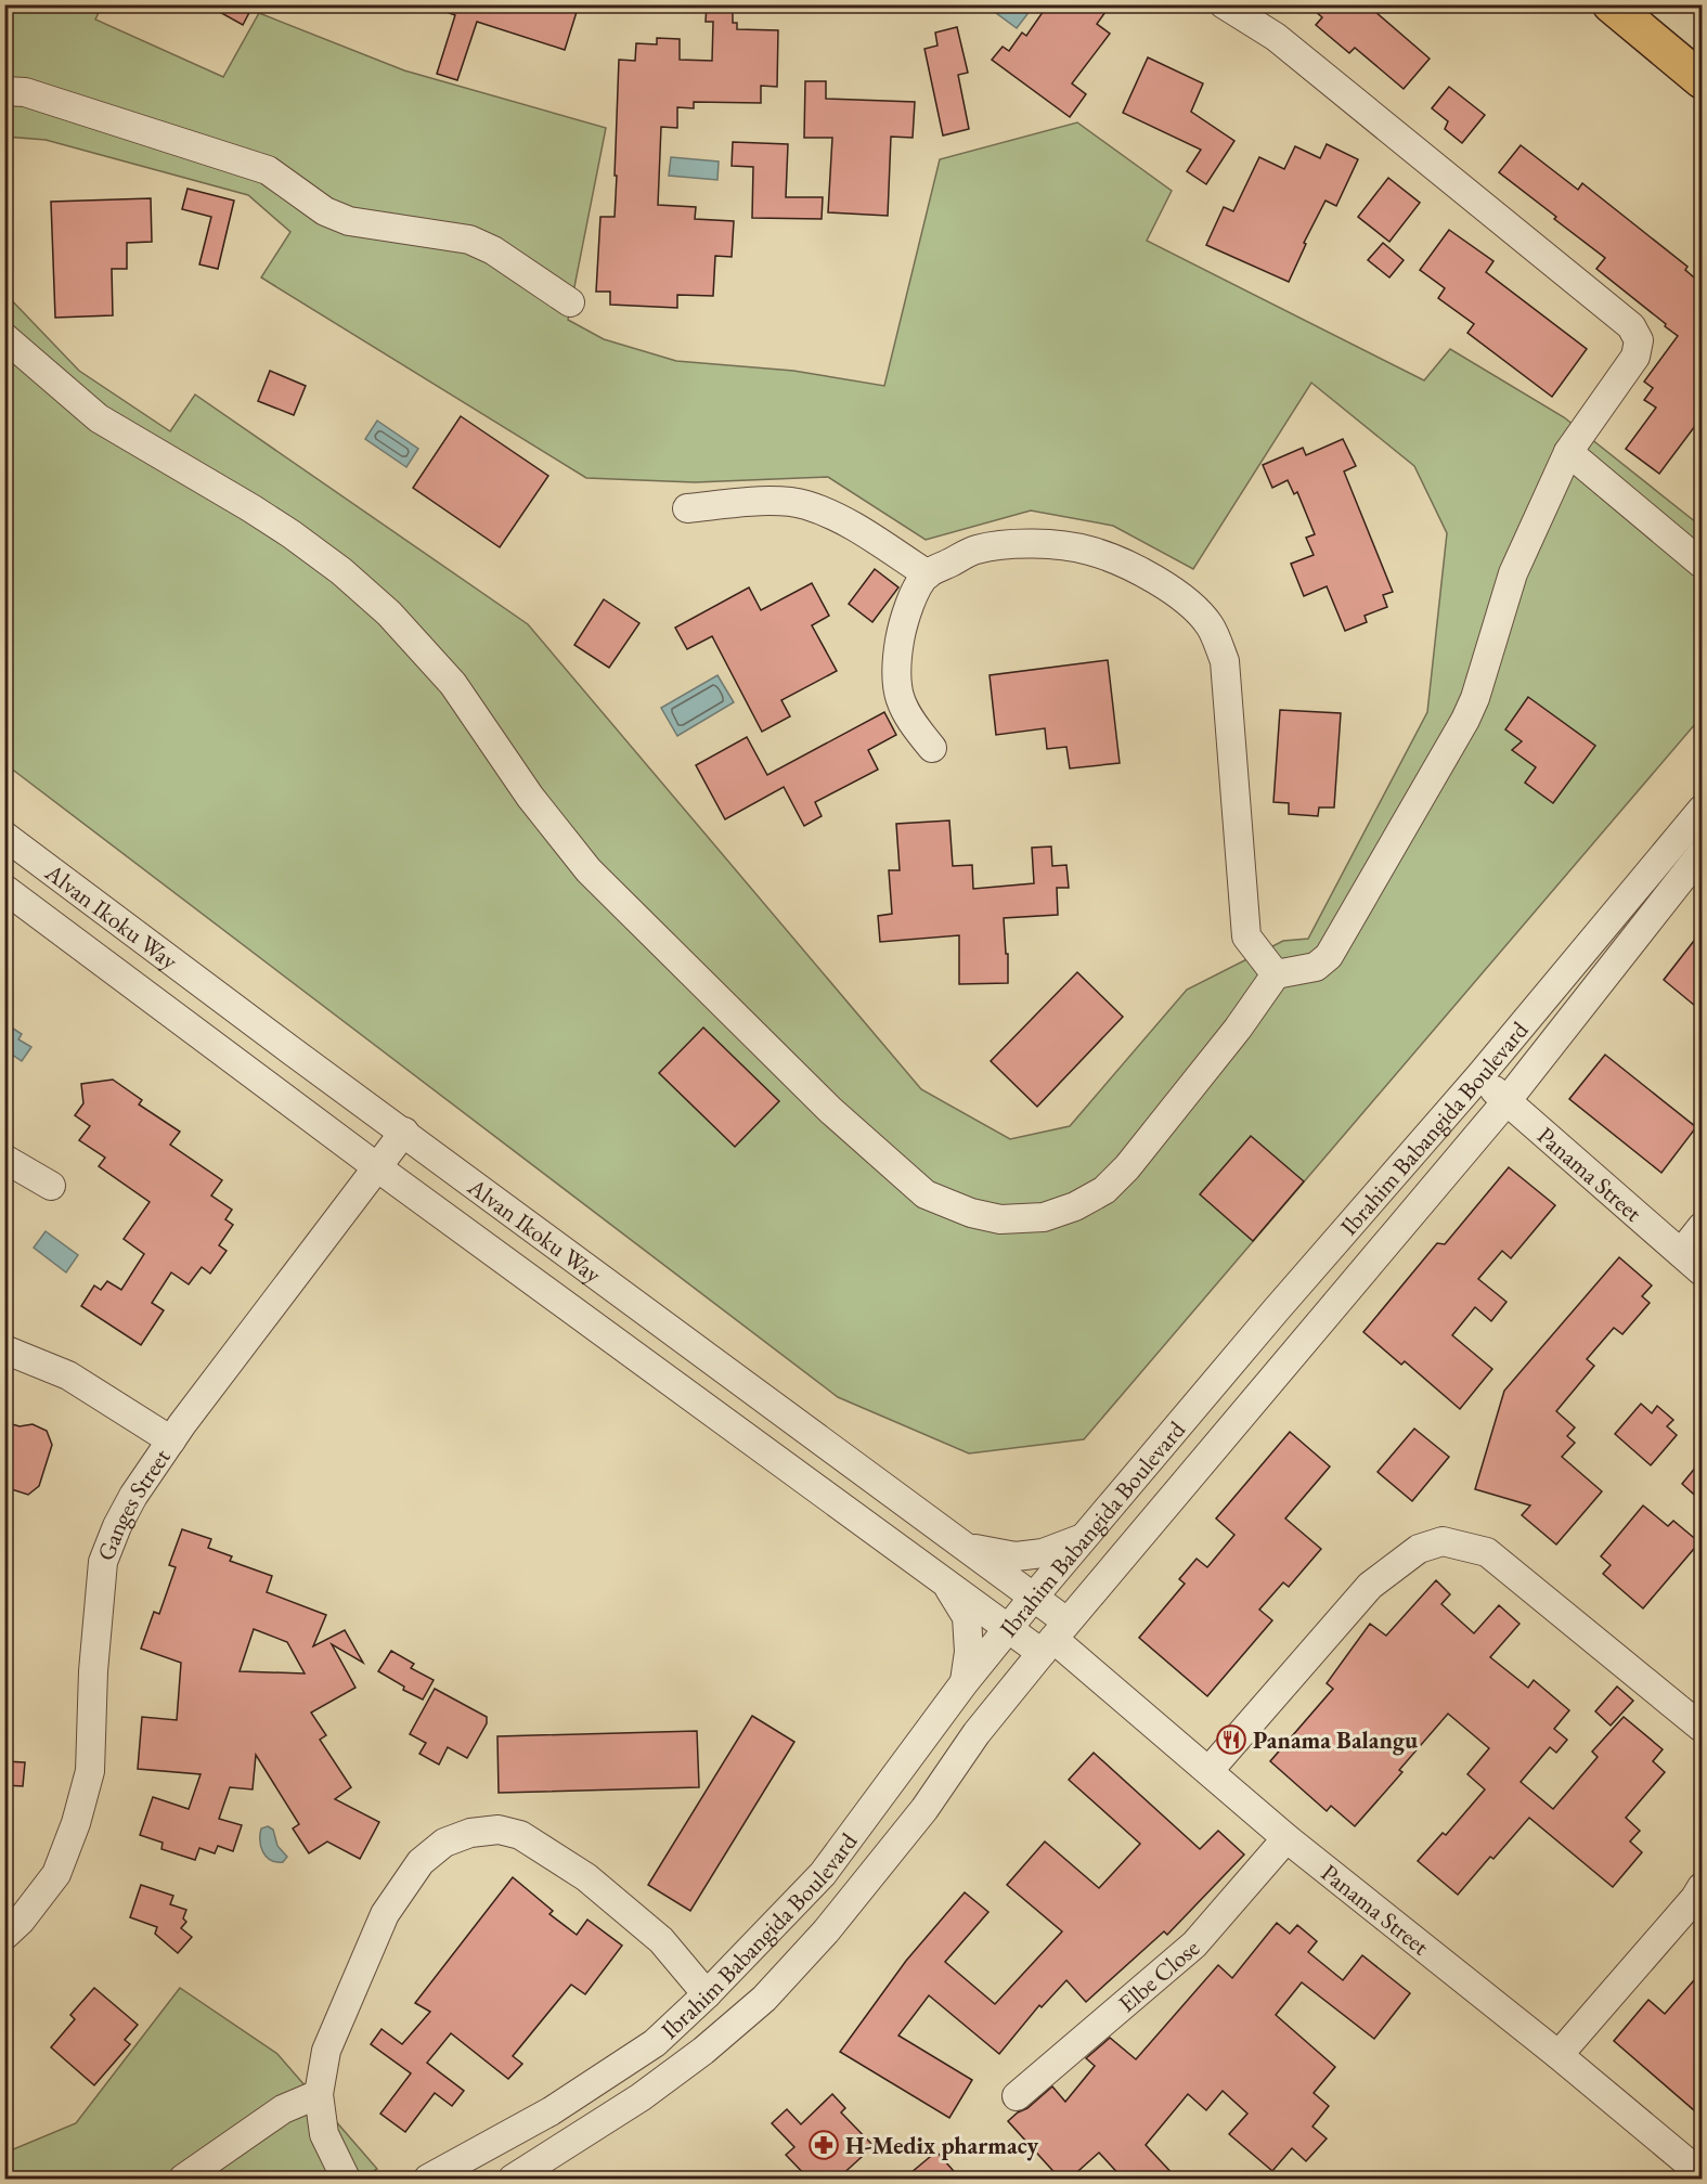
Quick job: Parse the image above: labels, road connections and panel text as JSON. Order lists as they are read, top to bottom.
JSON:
{
  "streets": {
    "street": [
      "Alvan Ikoku Way",
      "Ibrahim Babangida Boulevard",
      "Panama Street",
      "Ganges Street",
      "Elbe Close"
    ]
  },
  "crossings": [
    ["Alvan Ikoku Way", "Ibrahim Babangida Boulevard"],
    ["Alvan Ikoku Way", "Panama Street"],
    ["Alvan Ikoku Way", "Ganges Street"],
    ["Ibrahim Babangida Boulevard", "Panama Street"],
    ["Panama Street", "Elbe Close"]
  ],
  "places": {
    "restaurant": ["Panama Balangu"],
    "pharmacy": ["H-Medix pharmacy"]
  }
}
